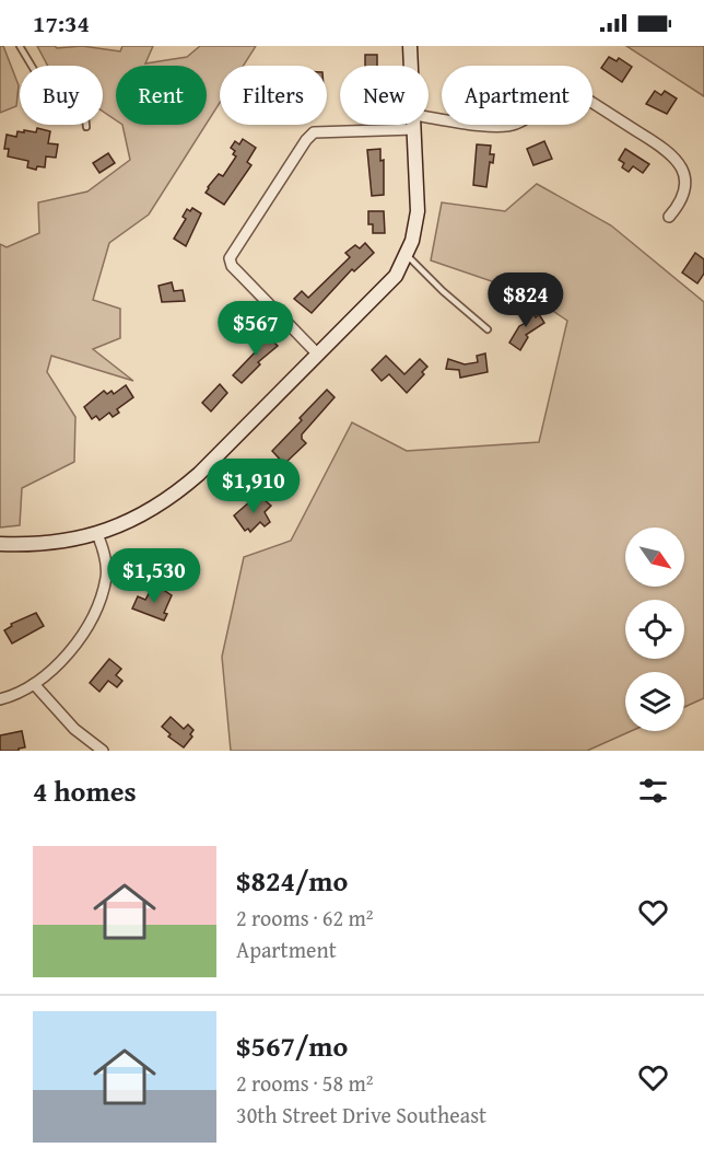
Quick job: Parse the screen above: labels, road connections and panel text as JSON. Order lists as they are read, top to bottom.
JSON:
{
  "north": "bottom right",
  "page": {
    "status": "17:34",
    "chip": [
      "Buy",
      "Rent",
      "Filters",
      "New",
      "Apartment"
    ],
    "price": [
      "$824",
      "$567",
      "$1,910",
      "$1,530"
    ],
    "heading": "4 homes",
    "list": [
      {
        "name": "$824/mo",
        "note": "2 rooms · 62 m² · Apartment"
      },
      {
        "name": "$567/mo",
        "note": "2 rooms · 58 m² · 30th Street Drive Southeast"
      }
    ]
  }
}
